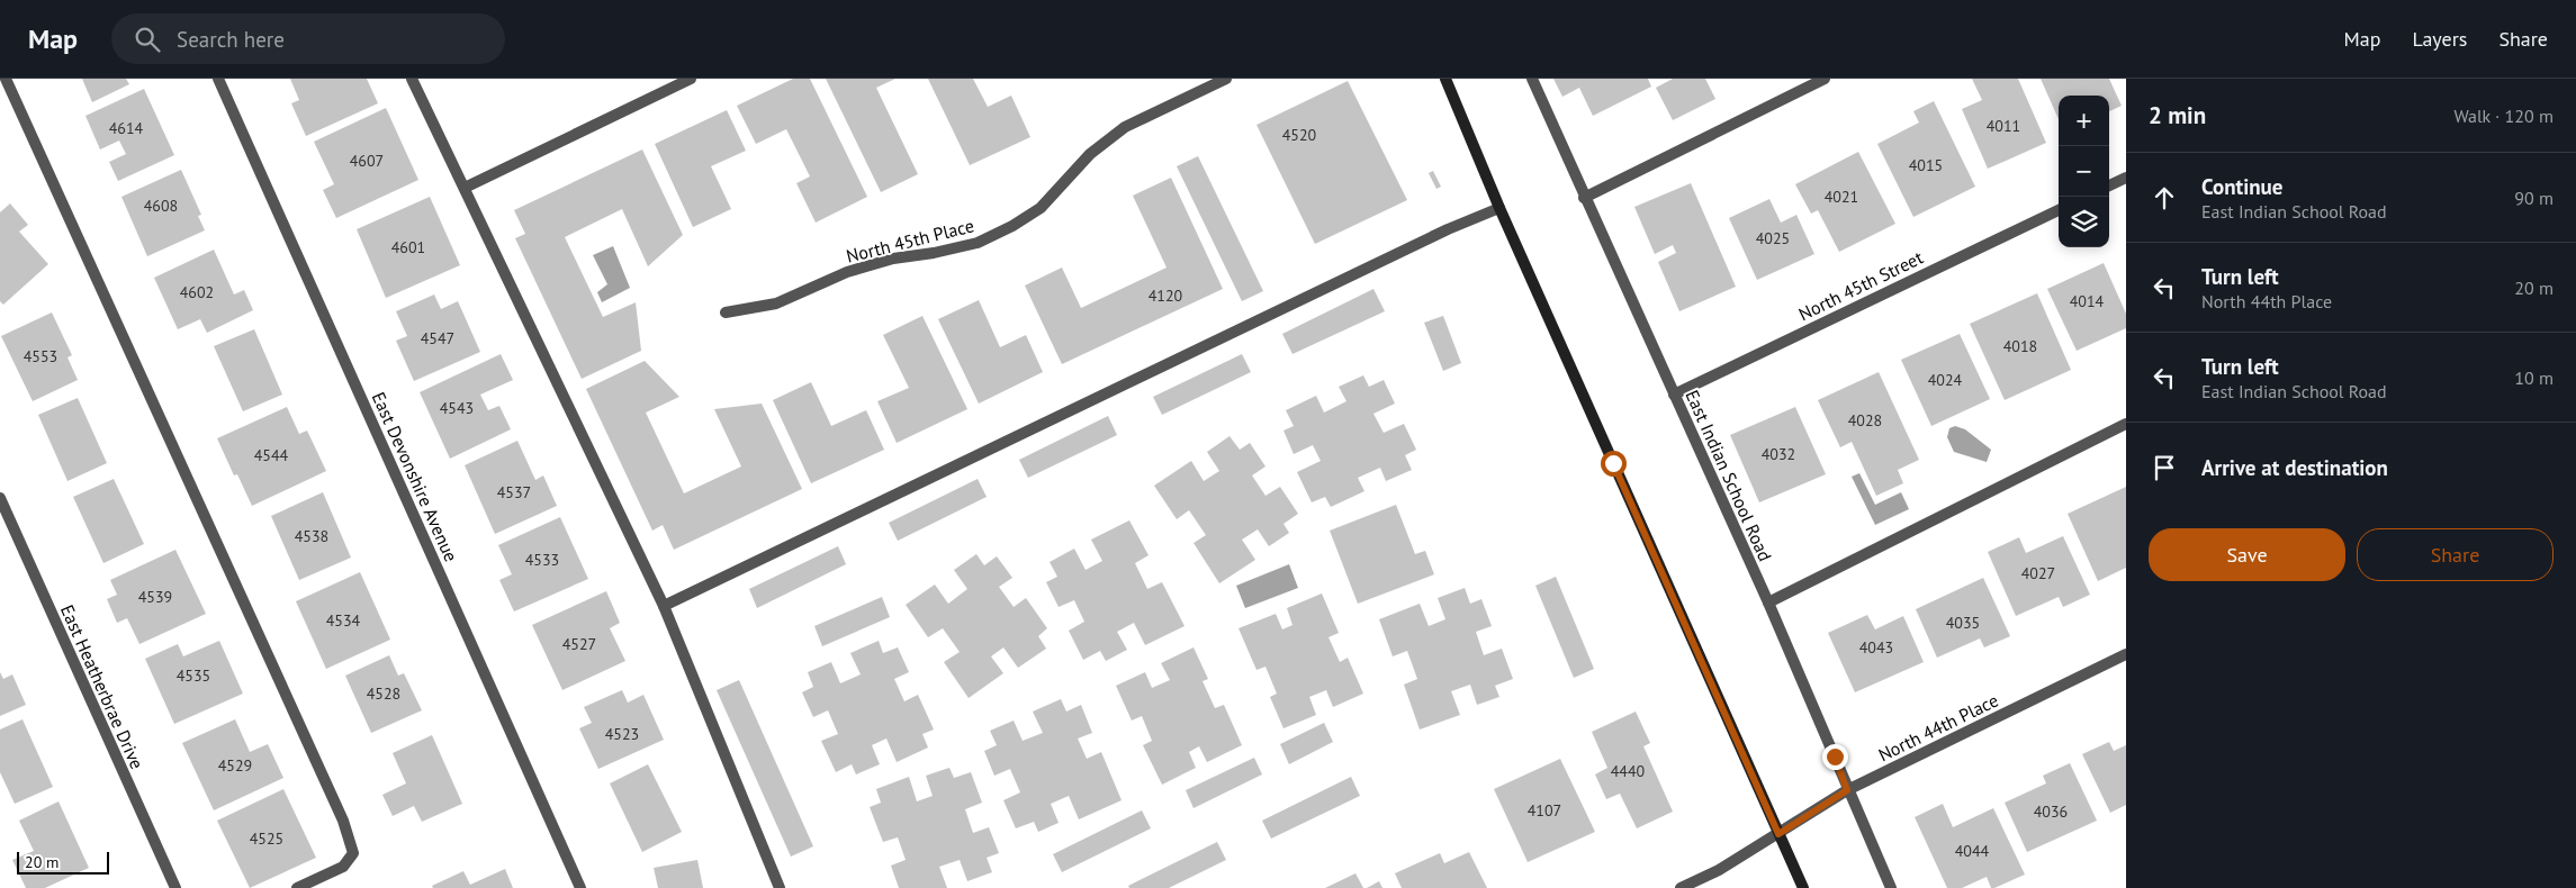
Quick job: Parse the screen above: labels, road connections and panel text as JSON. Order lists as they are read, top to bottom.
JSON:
{
  "streets": {
    "street": [
      "North 45th Place",
      "North 45th Street",
      "East Indian School Road",
      "East Devonshire Avenue",
      "East Heatherbrae Drive",
      "North 44th Place"
    ]
  },
  "crossings": [
    ["North 45th Street", "East Indian School Road"],
    ["East Indian School Road", "North 44th Place"]
  ],
  "house_numbers": [
    "4011",
    "4614",
    "4520",
    "4607",
    "4015",
    "4021",
    "4608",
    "4025",
    "4601",
    "4602",
    "4120",
    "4014",
    "4547",
    "4018",
    "4553",
    "4024",
    "4543",
    "4028",
    "4032",
    "4544",
    "4537",
    "4538",
    "4533",
    "4027",
    "4539",
    "4534",
    "4035",
    "4527",
    "4043",
    "4535",
    "4528",
    "4523",
    "4529",
    "4440",
    "4107",
    "4036",
    "4525",
    "4044"
  ],
  "scale_bar": "20 m",
  "page": {
    "header": "Map",
    "search": "Search here",
    "nav": ["Map", "Layers", "Share"],
    "heading": ["2 min", "Walk · 120 m"],
    "map_buttons": ["+", "−"],
    "list": [
      ["Continue", "East Indian School Road", "90 m"],
      ["Turn left", "North 44th Place", "20 m"],
      ["Turn left", "East Indian School Road", "10 m"],
      "Arrive at destination"
    ],
    "buttons": ["Save", "Share"],
    "scale": "20 m"
  }
}
